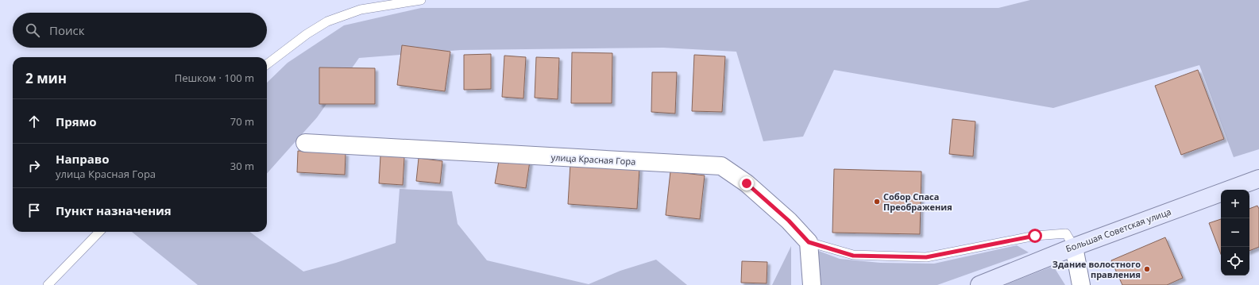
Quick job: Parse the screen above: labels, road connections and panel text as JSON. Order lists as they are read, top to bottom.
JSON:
{
  "streets": {
    "main road": ["Большая Советская улица"],
    "street": ["улица Красная Гора"]
  },
  "places": ["Собор Спаса Преображения", "Здание волостного правления"],
  "page": {
    "search": "Поиск",
    "heading": ["2 мин", "Пешком · 100 m"],
    "list": [
      ["Прямо", "70 m"],
      ["Направо", "улица Красная Гора", "30 m"],
      "Пункт назначения"
    ],
    "map_buttons": ["+", "−"]
  }
}
